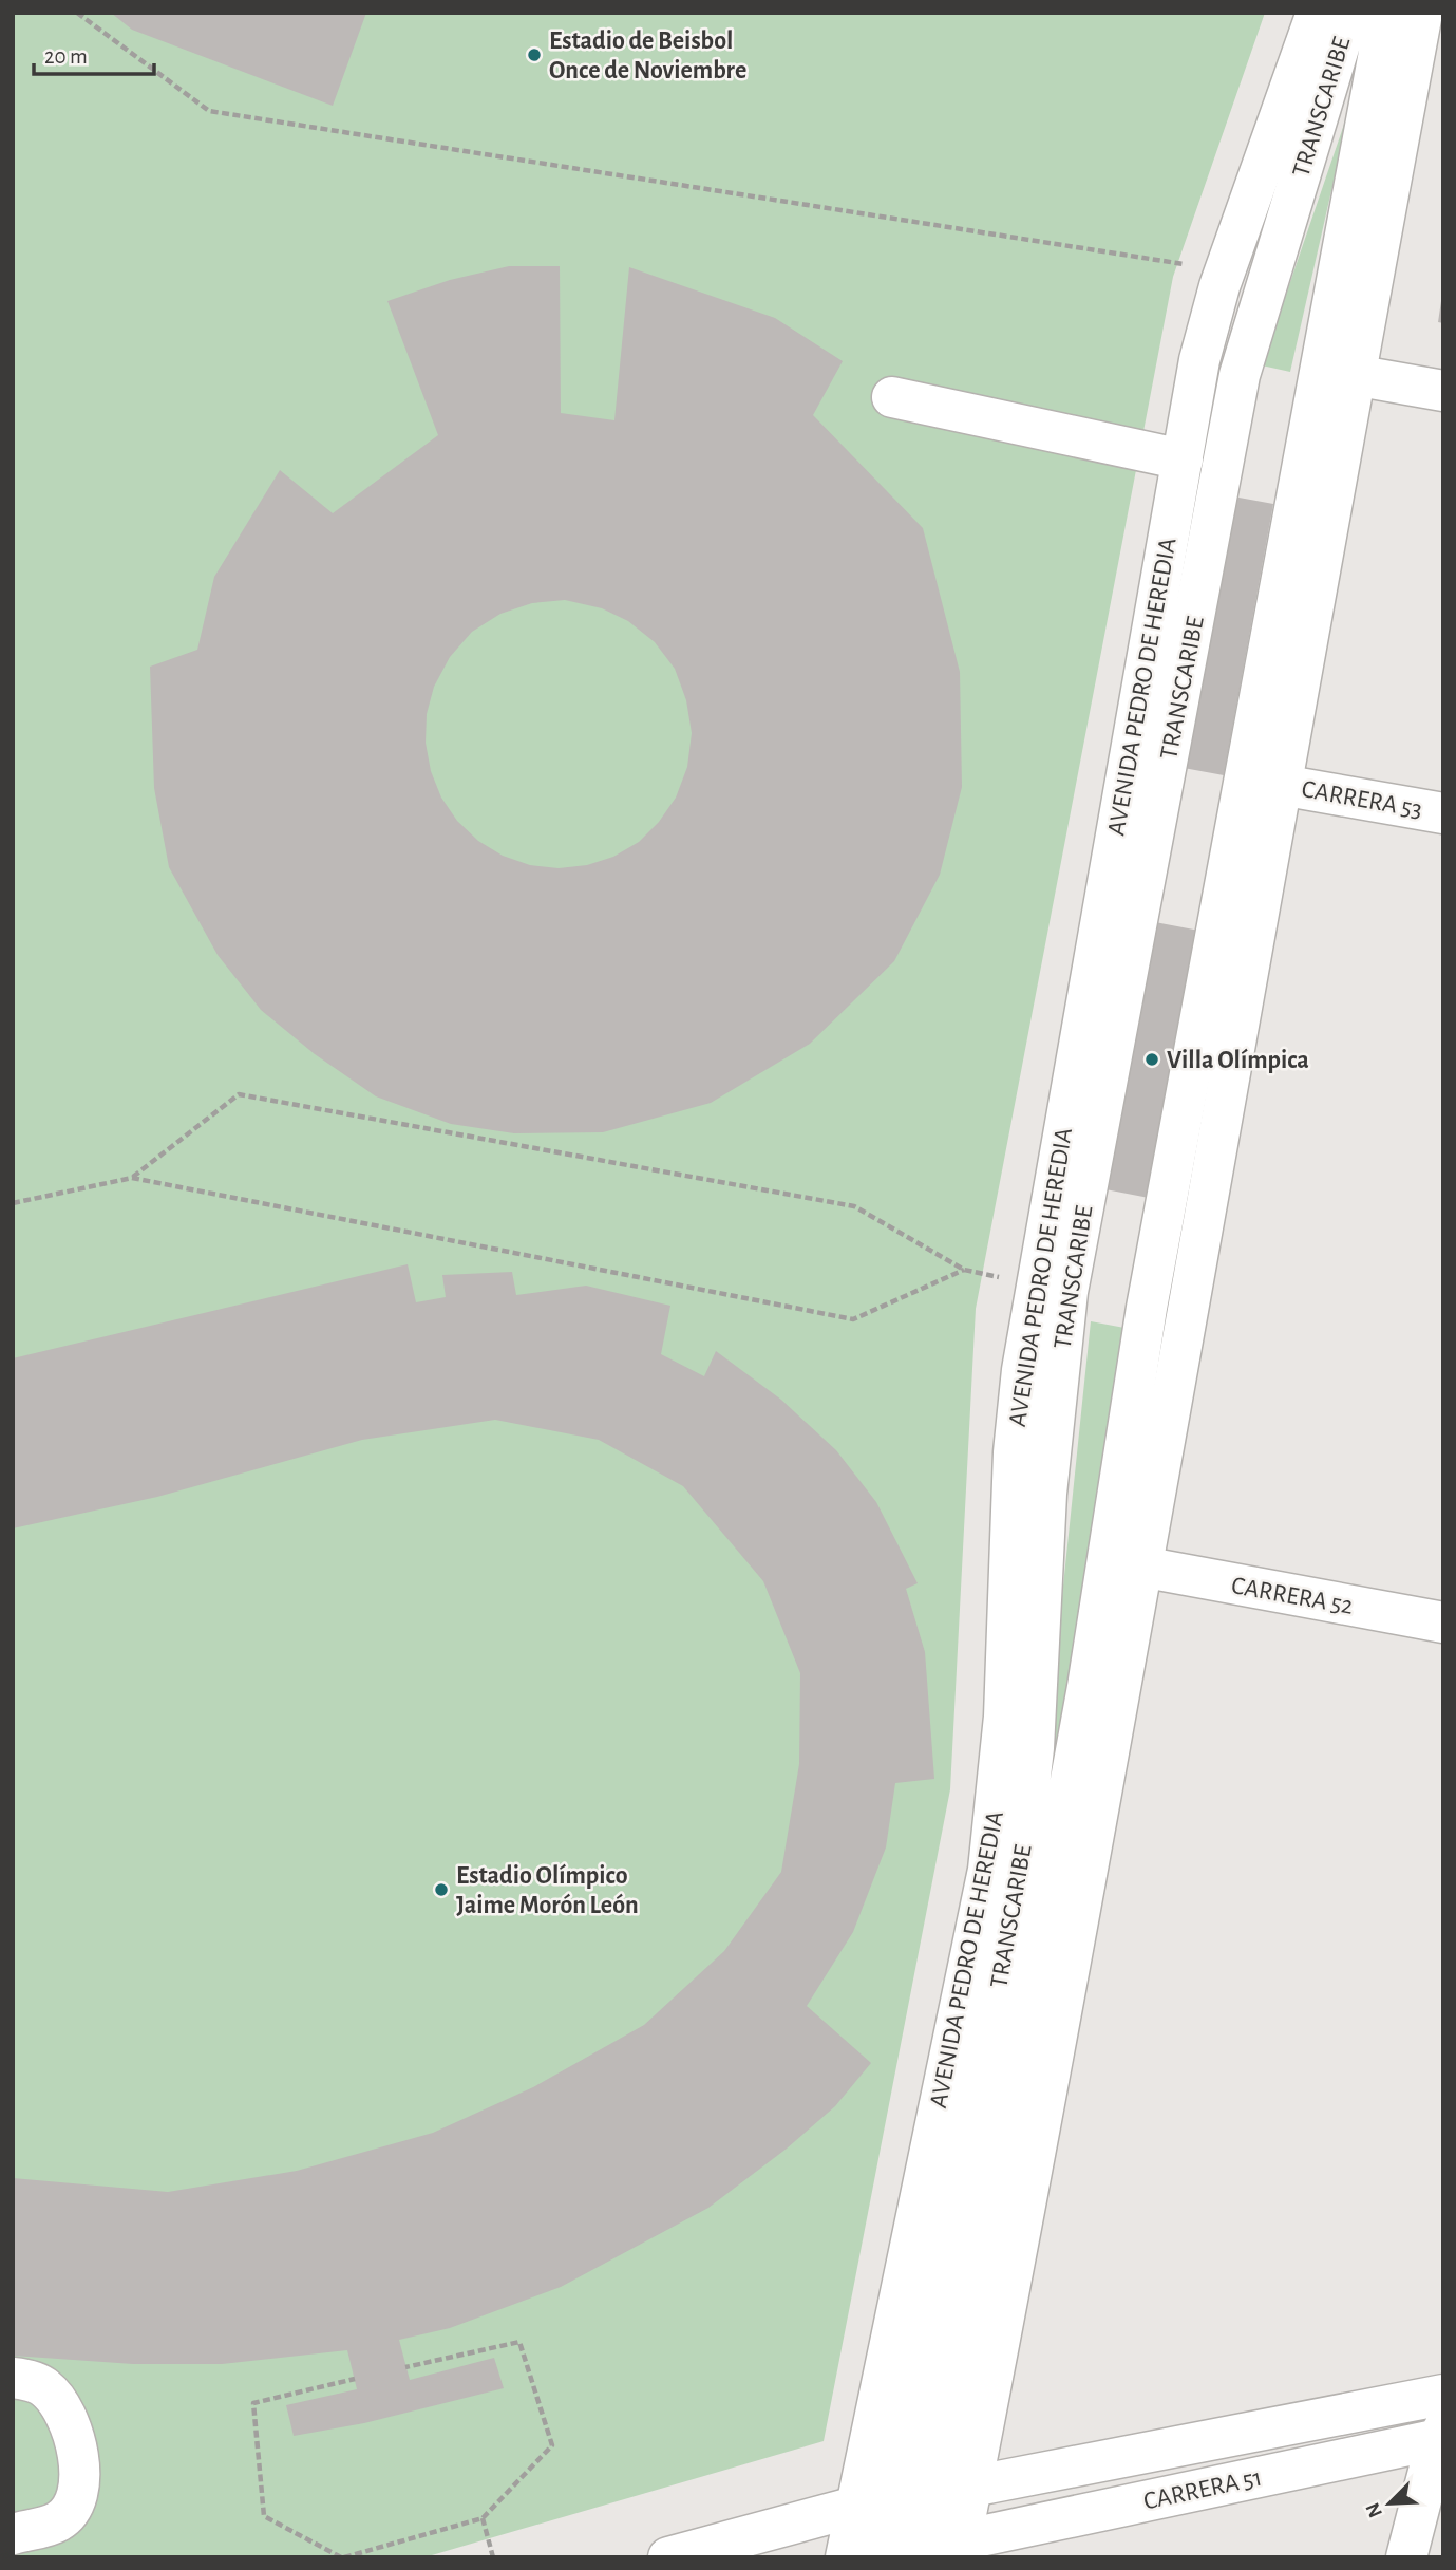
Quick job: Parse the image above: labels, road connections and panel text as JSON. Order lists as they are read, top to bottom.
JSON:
{
  "streets": {
    "main road": [
      "TRANSCARIBE",
      "AVENIDA PEDRO DE HEREDIA",
      "CARRERA 53",
      "CARRERA 52",
      "CARRERA 51"
    ]
  },
  "places": ["Estadio de Beisbol Once de Noviembre", "Villa Olímpica", "Estadio Olímpico Jaime Morón León"],
  "scale_bar": "20 m",
  "north": "bottom left"
}
